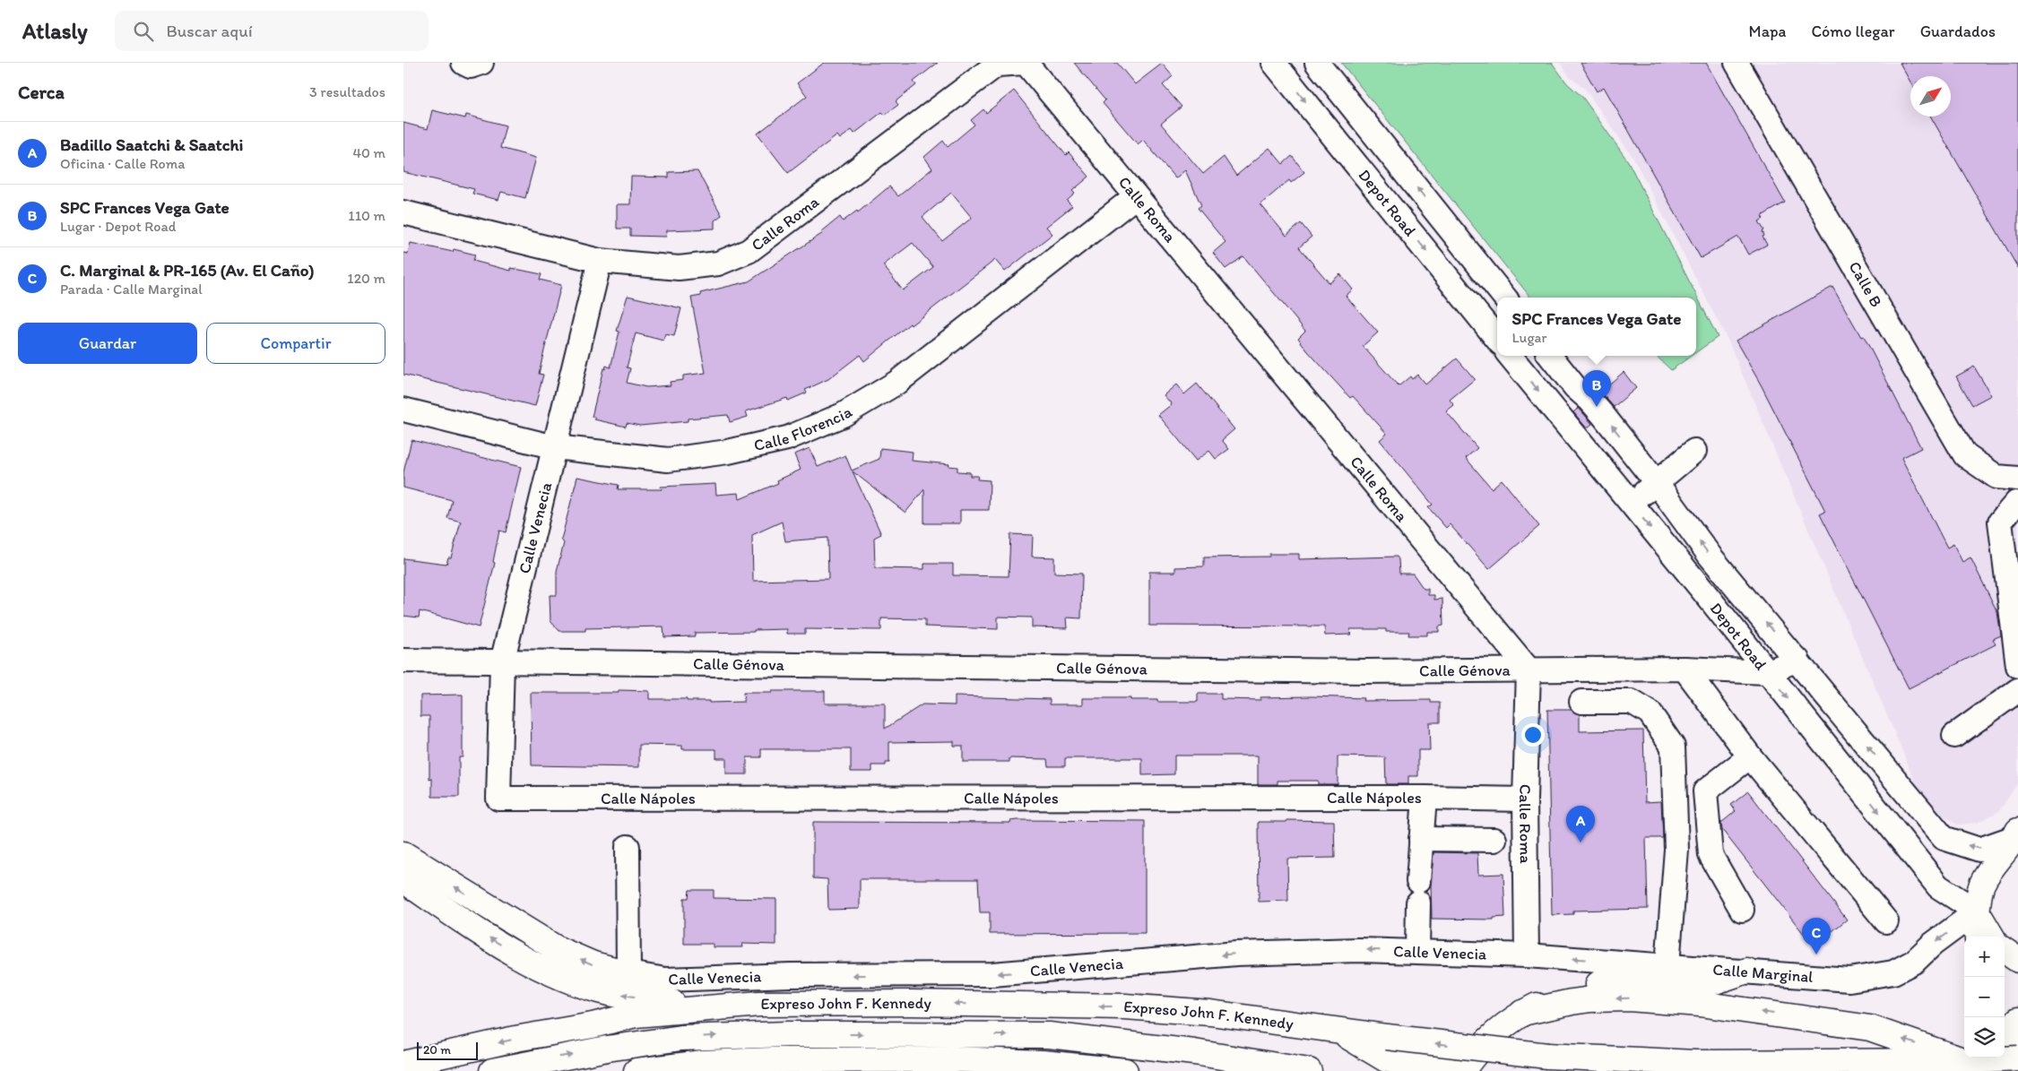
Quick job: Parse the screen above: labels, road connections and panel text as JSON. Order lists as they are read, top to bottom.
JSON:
{
  "streets": {
    "main road": ["Expreso John F. Kennedy"],
    "street": [
      "Depot Road",
      "Calle Roma",
      "Calle B",
      "Calle Florencia",
      "Calle Venecia",
      "Calle Génova",
      "Calle Nápoles",
      "Calle Marginal"
    ]
  },
  "crossings": [
    ["Depot Road", "Calle Génova"],
    ["Depot Road", "Calle Marginal"],
    ["Calle Roma", "Calle Florencia"],
    ["Calle Roma", "Calle Venecia"],
    ["Calle Roma", "Calle Génova"],
    ["Calle Roma", "Calle Nápoles"],
    ["Calle Roma", "Calle Marginal"],
    ["Calle Florencia", "Calle Venecia"],
    ["Calle Venecia", "Calle Génova"],
    ["Calle Venecia", "Calle Nápoles"],
    ["Calle Venecia", "Calle Marginal"]
  ],
  "one_way": ["Calle Venecia", "Calle Marginal"],
  "scale_bar": "20 m",
  "north": "top right",
  "page": {
    "header": "Atlasly",
    "search": "Buscar aquí",
    "nav": ["Mapa", "Cómo llegar", "Guardados"],
    "heading": ["Cerca", "3 resultados"],
    "list": [
      {
        "mark": "A",
        "name": "Badillo Saatchi & Saatchi",
        "note": "Oficina · Calle Roma",
        "value": "40 m"
      },
      {
        "mark": "B",
        "name": "SPC Frances Vega Gate",
        "note": "Lugar · Depot Road",
        "value": "110 m"
      },
      {
        "mark": "C",
        "name": "C. Marginal & PR-165 (Av. El Caño)",
        "note": "Parada · Calle Marginal",
        "value": "120 m"
      }
    ],
    "popup": ["SPC Frances Vega Gate", "Lugar"],
    "buttons": ["Guardar", "Compartir"],
    "pins": ["B", "A", "C"],
    "map_buttons": ["+", "−"],
    "scale": "20 m"
  }
}
